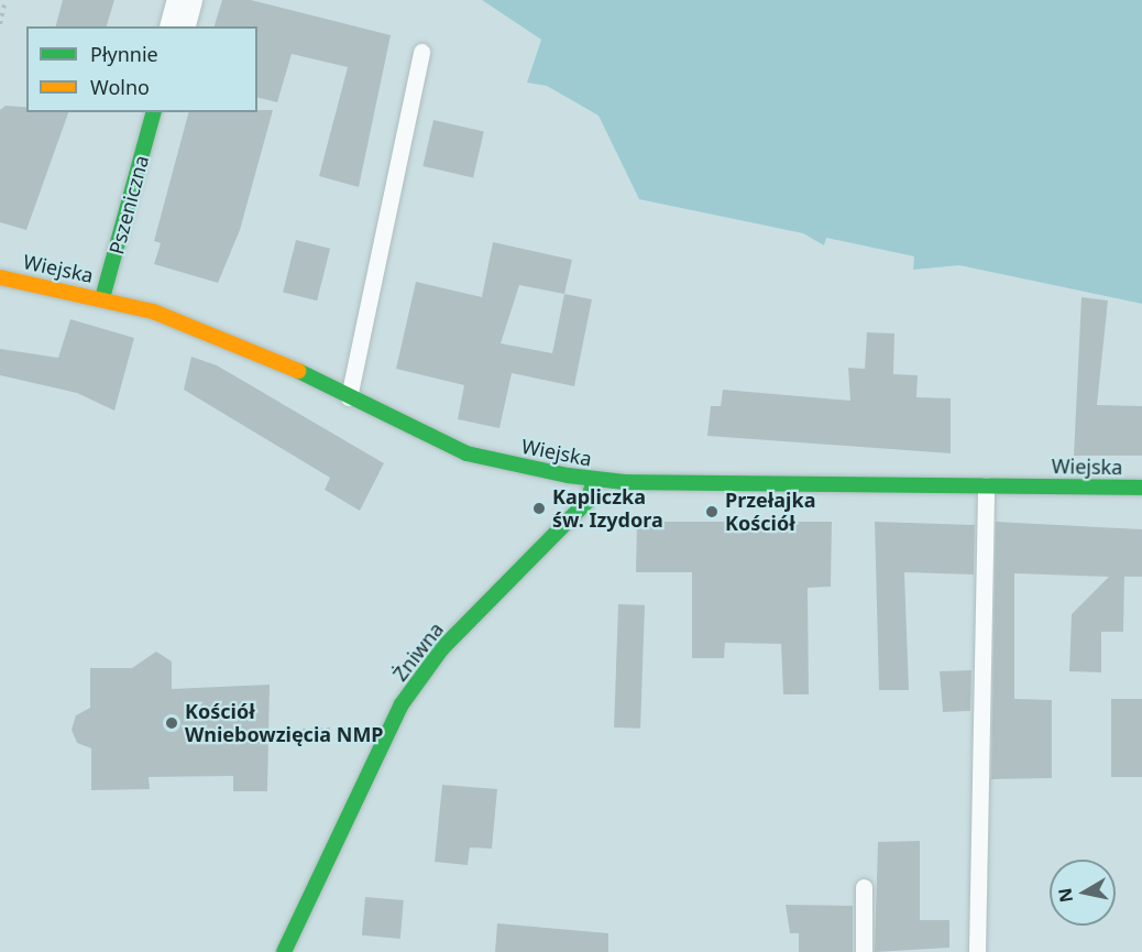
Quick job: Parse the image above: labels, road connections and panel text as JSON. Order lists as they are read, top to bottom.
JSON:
{
  "streets": {
    "street": ["Pszeniczna", "Wiejska", "Żniwna"]
  },
  "crossings": [
    ["Pszeniczna", "Wiejska"],
    ["Wiejska", "Żniwna"]
  ],
  "places": ["Kapliczka św. Izydora", "Przełajka Kościół", "Kościół Wniebowzięcia NMP"],
  "legend": ["Płynnie", "Wolno"],
  "north": "left"
}
